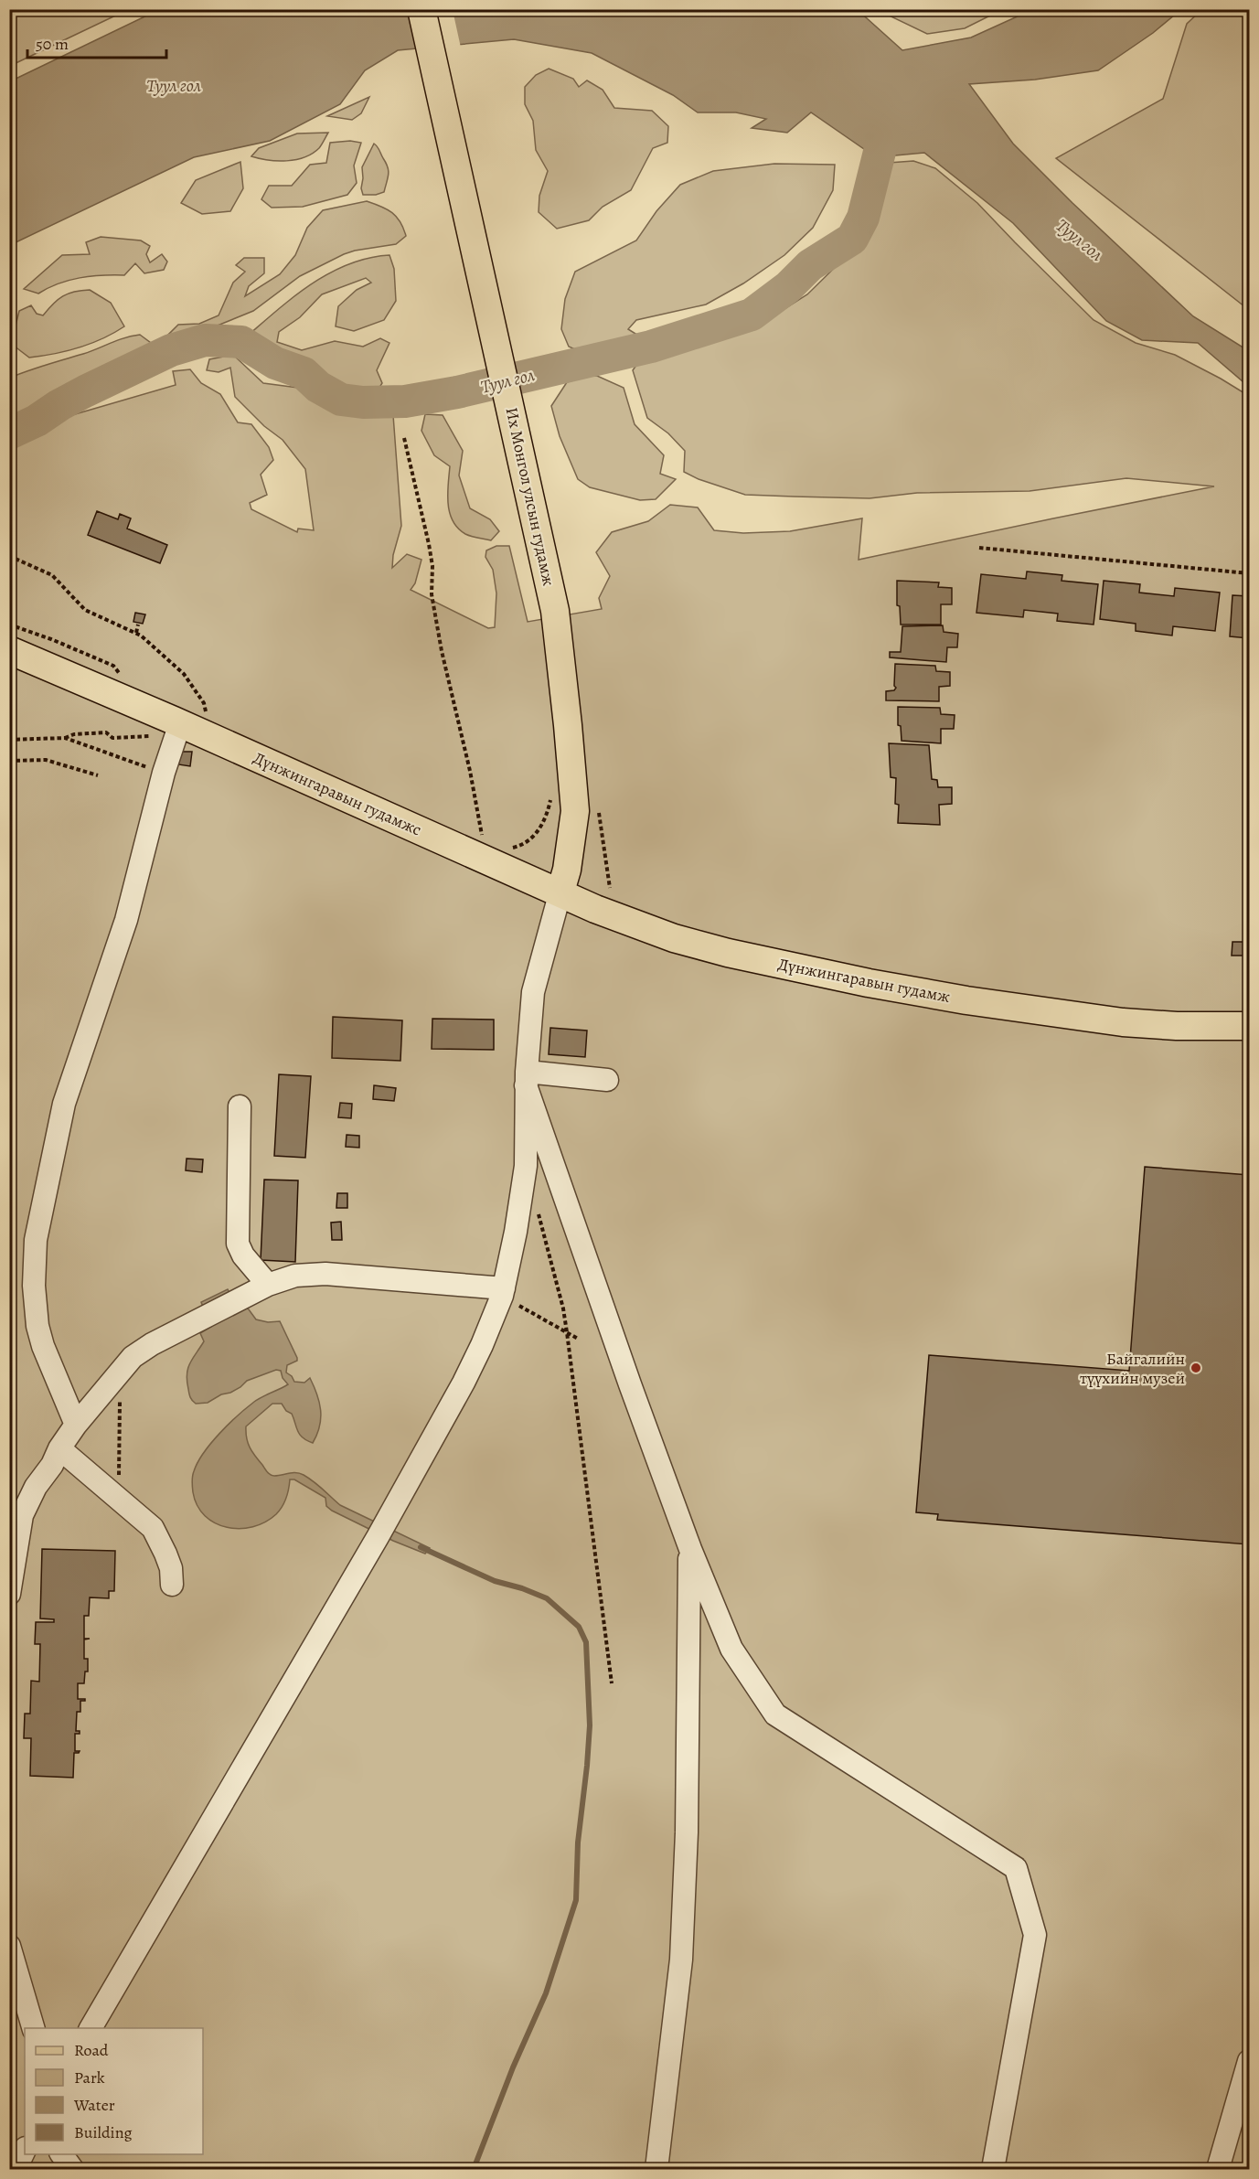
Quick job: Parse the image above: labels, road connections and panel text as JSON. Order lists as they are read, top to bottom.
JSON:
{
  "streets": {
    "main road": ["Их Монгол улсын гудамж", "Дүнжингаравын гудамжс", "Дүнжингаравын гудамж"]
  },
  "crossings": [
    ["Их Монгол улсын гудамж", "Дүнжингаравын гудамж"],
    ["Дүнжингаравын гудамжс", "Дүнжингаравын гудамж"]
  ],
  "water": ["Туул гол"],
  "places": ["Байгалийн түүхийн музей"],
  "legend": [
    "Road",
    "Park",
    "Water",
    "Building"
  ],
  "scale_bar": "50 m"
}
